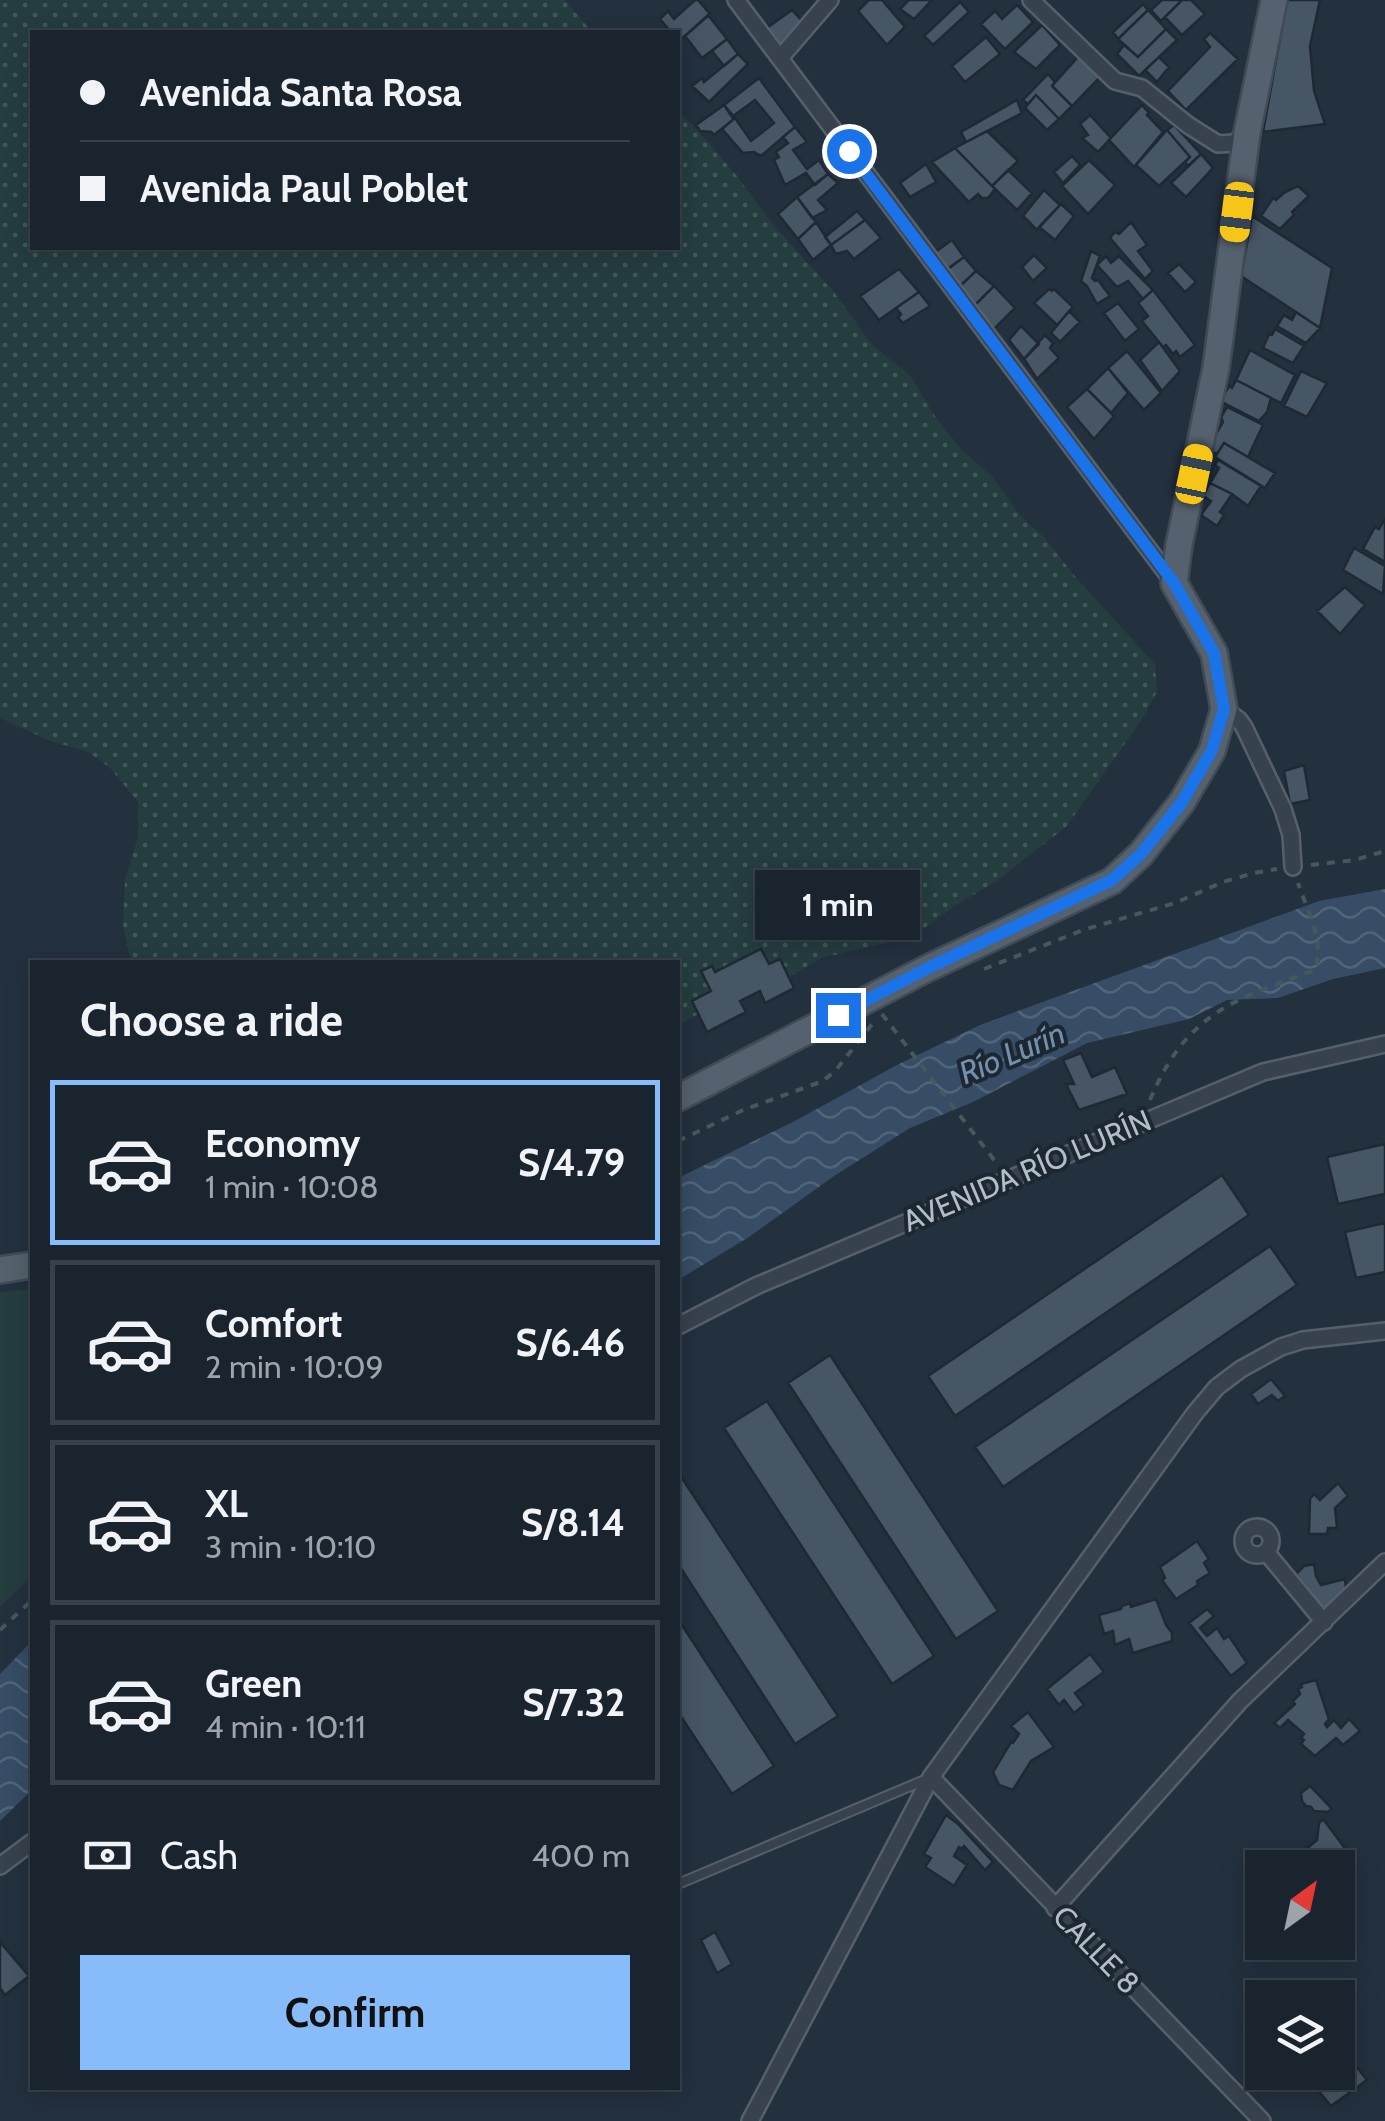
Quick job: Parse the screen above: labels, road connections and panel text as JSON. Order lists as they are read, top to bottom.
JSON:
{
  "streets": {
    "street": ["AVENIDA RÍO LURÍN", "CALLE 8"]
  },
  "water": ["Río Lurín"],
  "north": "top right",
  "page": {
    "banner": ["Avenida Santa Rosa", "Avenida Paul Poblet"],
    "bubble": "1 min",
    "heading": "Choose a ride",
    "list": [
      {
        "name": "Economy",
        "note": "1 min · 10:08",
        "value": "S/4.79"
      },
      {
        "name": "Comfort",
        "note": "2 min · 10:09",
        "value": "S/6.46"
      },
      {
        "name": "XL",
        "note": "3 min · 10:10",
        "value": "S/8.14"
      },
      {
        "name": "Green",
        "note": "4 min · 10:11",
        "value": "S/7.32"
      }
    ],
    "pay": ["Cash", "400 m"],
    "buttons": "Confirm"
  }
}
